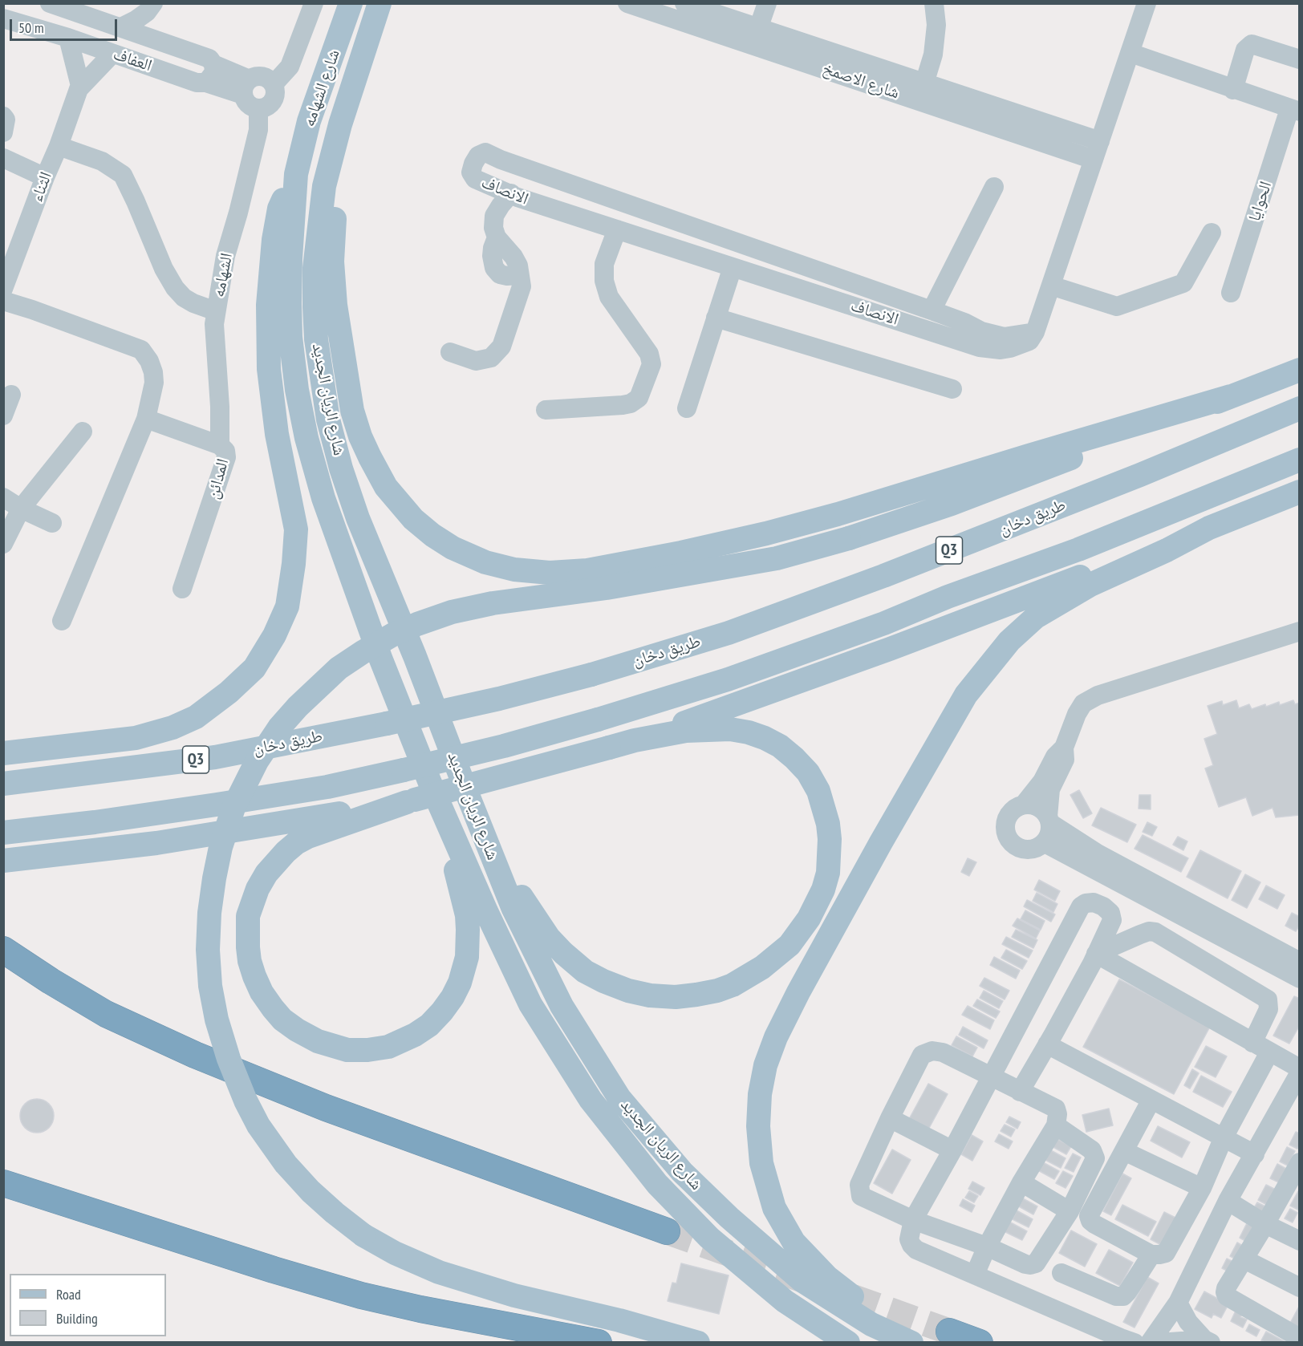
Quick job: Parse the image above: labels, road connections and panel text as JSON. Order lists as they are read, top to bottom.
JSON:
{
  "streets": {
    "main road": [
      "شارع الشهامه",
      "شارع الريان الجديد",
      "طريق دخان",
      "Q3"
    ],
    "street": [
      "العفاف",
      "شارع الاصمخ",
      "الثناء",
      "الانصاف",
      "الحوايا",
      "الشهامه",
      "المدائن"
    ]
  },
  "crossings": [
    ["العفاف", "الثناء"],
    ["العفاف", "الشهامه"],
    ["شارع الشهامه", "شارع الريان الجديد"],
    ["الشهامه", "المدائن"]
  ],
  "legend": ["Road", "Building"],
  "scale_bar": "50 m"
}
